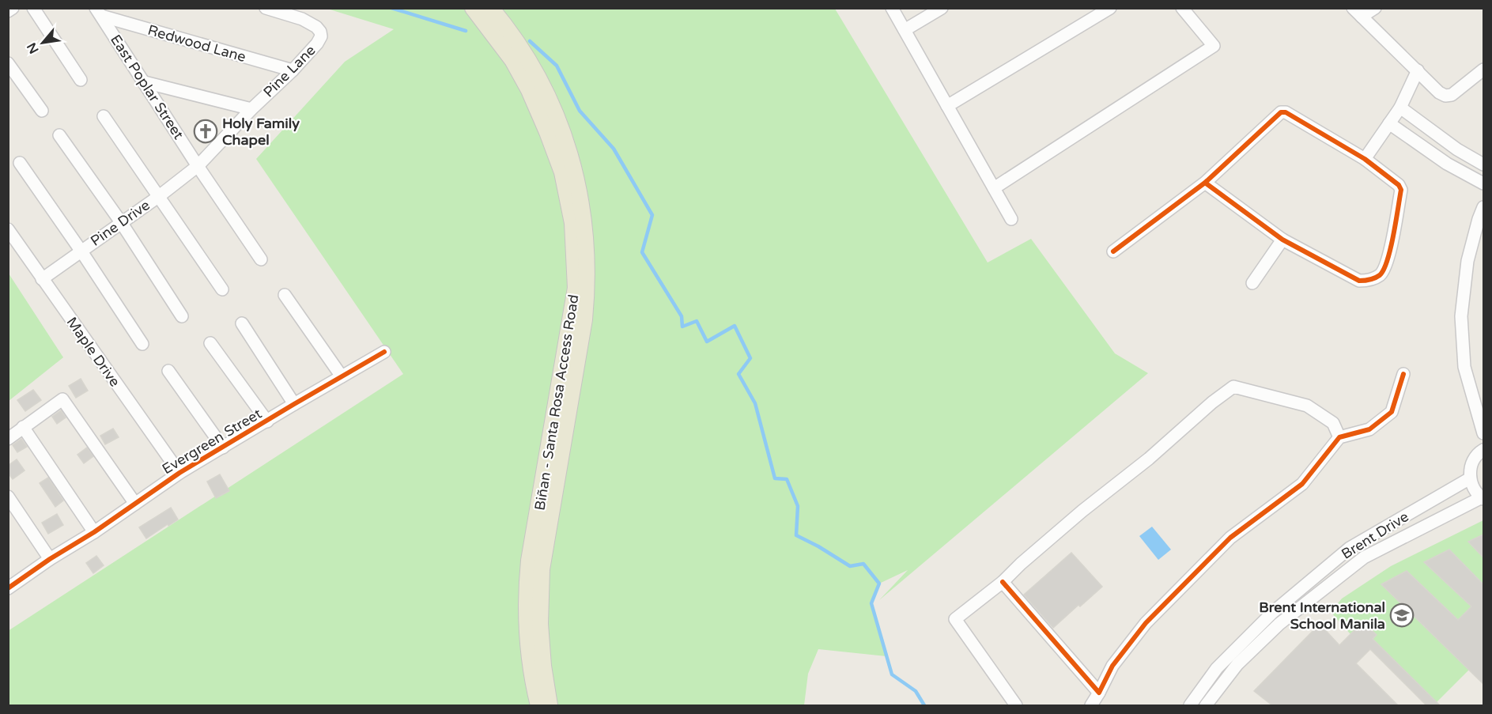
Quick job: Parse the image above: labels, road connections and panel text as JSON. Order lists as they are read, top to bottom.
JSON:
{
  "streets": {
    "main road": ["Biñan - Santa Rosa Access Road"],
    "street": [
      "Redwood Lane",
      "Pine Lane",
      "East Poplar Street",
      "Pine Drive",
      "Maple Drive",
      "Evergreen Street",
      "Brent Drive"
    ]
  },
  "crossings": [
    ["Redwood Lane", "Pine Lane"],
    ["Redwood Lane", "East Poplar Street"],
    ["Pine Lane", "East Poplar Street"],
    ["Pine Lane", "Pine Drive"],
    ["East Poplar Street", "Pine Drive"],
    ["Pine Drive", "Maple Drive"],
    ["Maple Drive", "Evergreen Street"]
  ],
  "places": {
    "church": ["Holy Family Chapel"],
    "school or university": ["Brent International School Manila"]
  },
  "north": "bottom left"
}
